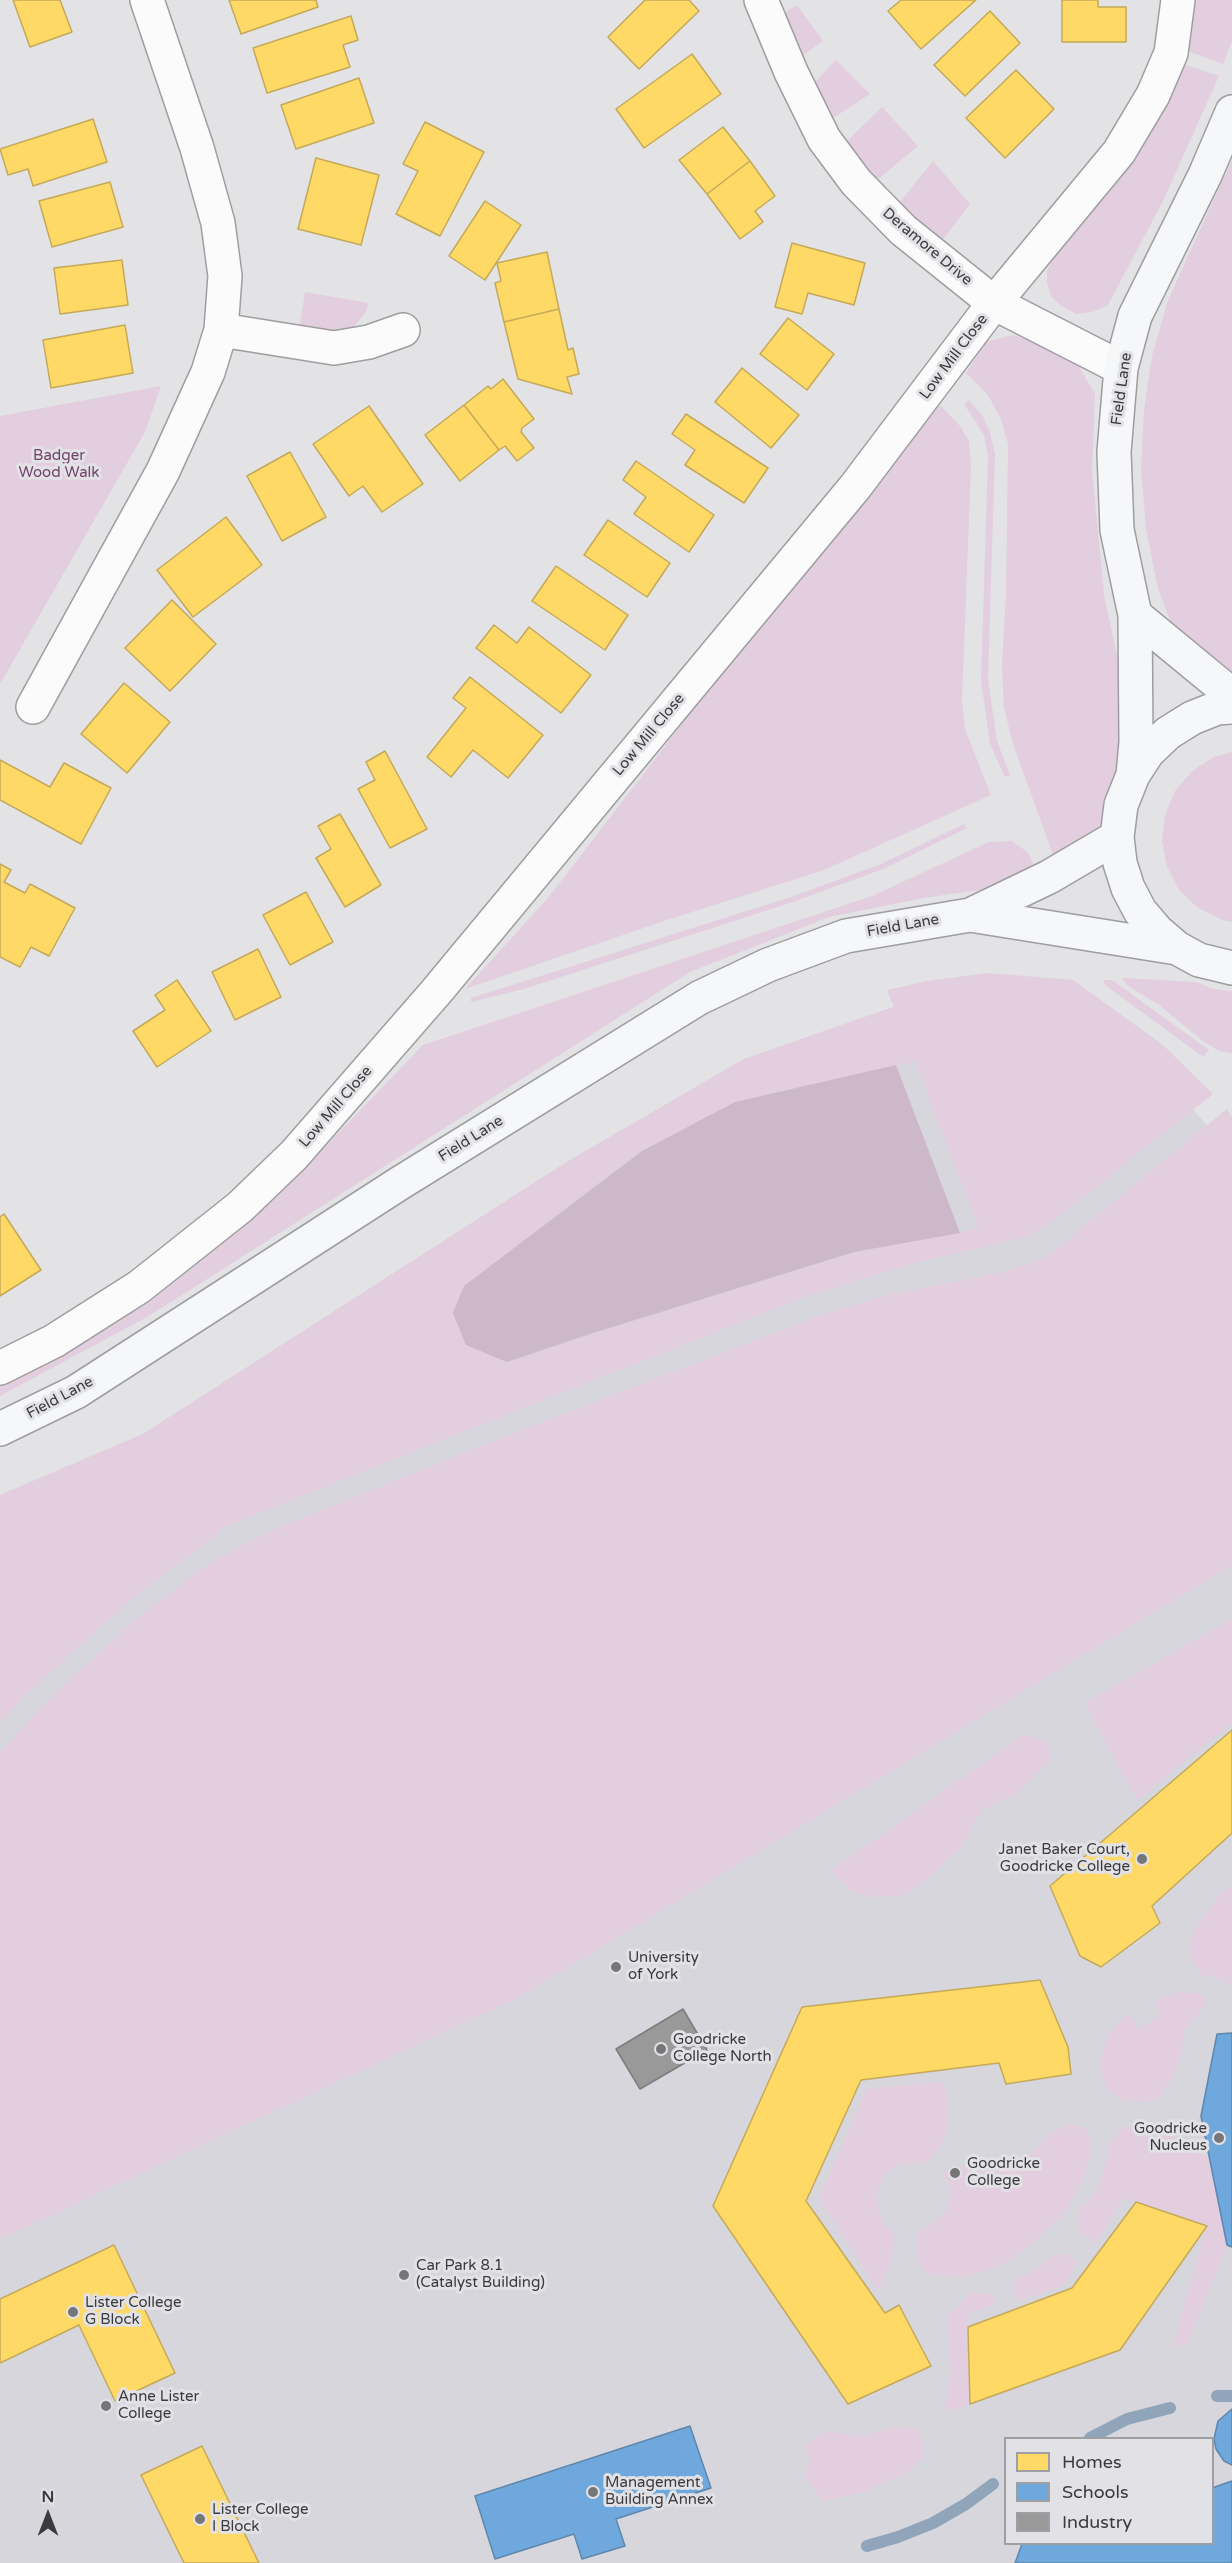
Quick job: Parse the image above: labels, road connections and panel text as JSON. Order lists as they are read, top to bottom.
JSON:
{
  "streets": {
    "street": ["Deramore Drive", "Low Mill Close", "Field Lane"]
  },
  "crossings": [
    ["Deramore Drive", "Low Mill Close"],
    ["Deramore Drive", "Field Lane"]
  ],
  "parks": ["Badger Wood Walk"],
  "places": [
    "Janet Baker Court, Goodricke College",
    "University of York",
    "Goodricke College North",
    "Goodricke Nucleus",
    "Goodricke College",
    "Car Park 8.1 (Catalyst Building)",
    "Lister College G Block",
    "Anne Lister College",
    "Management Building Annex",
    "Lister College I Block"
  ],
  "legend": ["Homes", "Schools", "Industry"],
  "north": "top"
}
